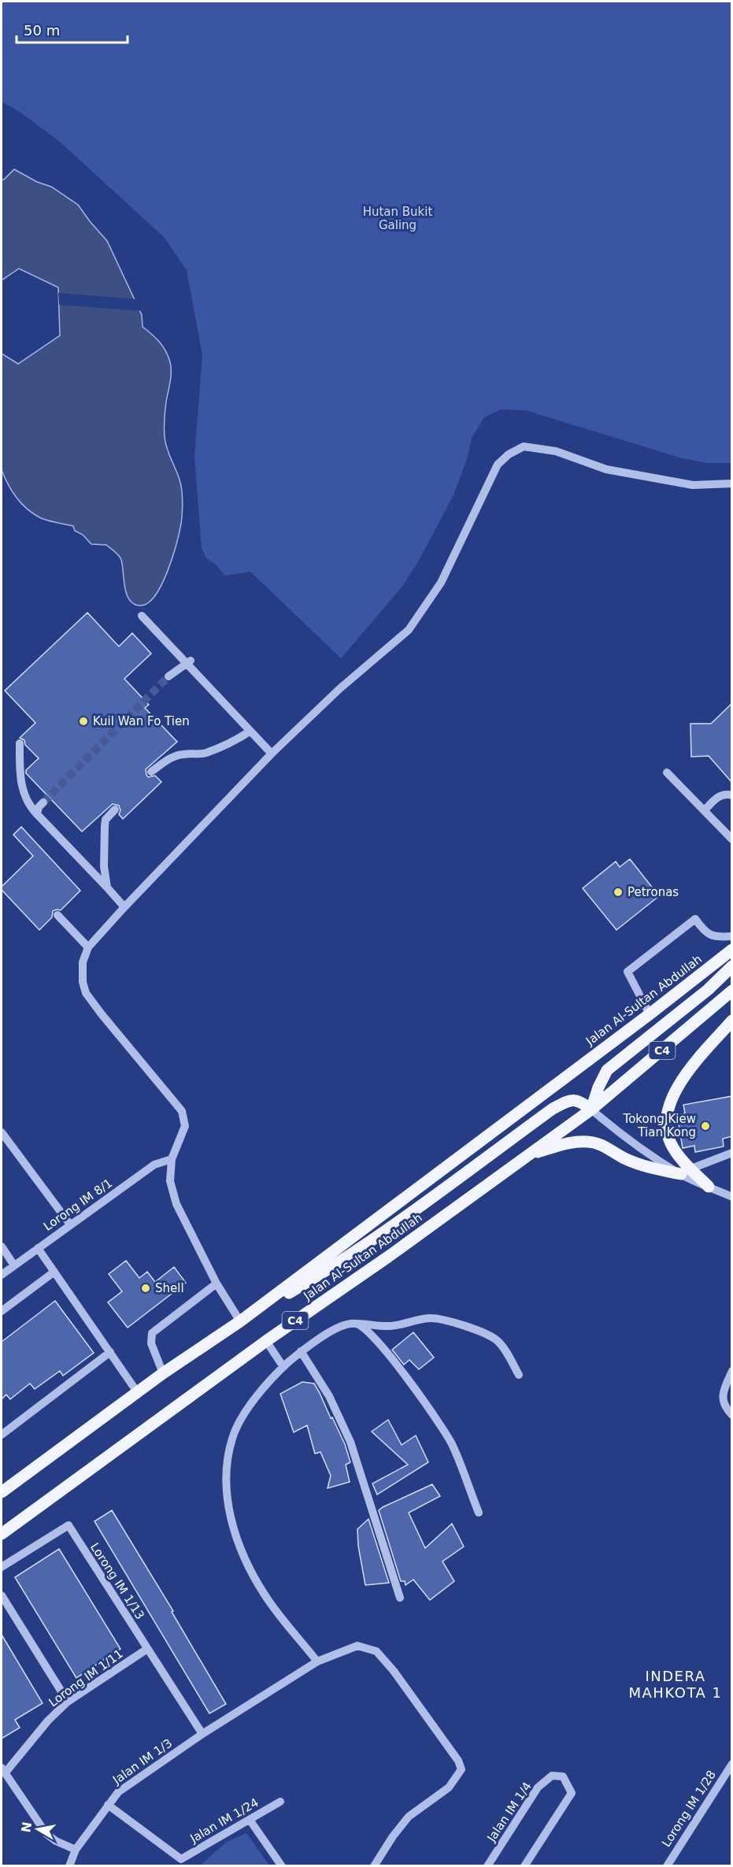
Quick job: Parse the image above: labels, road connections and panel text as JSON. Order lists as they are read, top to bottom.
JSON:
{
  "streets": {
    "main road": ["Jalan Al-Sultan Abdullah", "C4"],
    "street": [
      "Lorong IM 8/1",
      "Lorong IM 1/13",
      "Lorong IM 1/11",
      "Jalan IM 1/3",
      "Lorong IM 1/28",
      "Jalan IM 1/4",
      "Jalan IM 1/24"
    ]
  },
  "crossings": [
    ["Lorong IM 1/13", "Lorong IM 1/11"],
    ["Lorong IM 1/13", "Jalan IM 1/3"]
  ],
  "districts": ["INDERA MAHKOTA 1"],
  "parks": ["Hutan Bukit Galing"],
  "places": [
    "Kuil Wan Fo Tien",
    "Petronas",
    "Tokong Kiew Tian Kong",
    "Shell"
  ],
  "scale_bar": "50 m",
  "north": "left"
}
